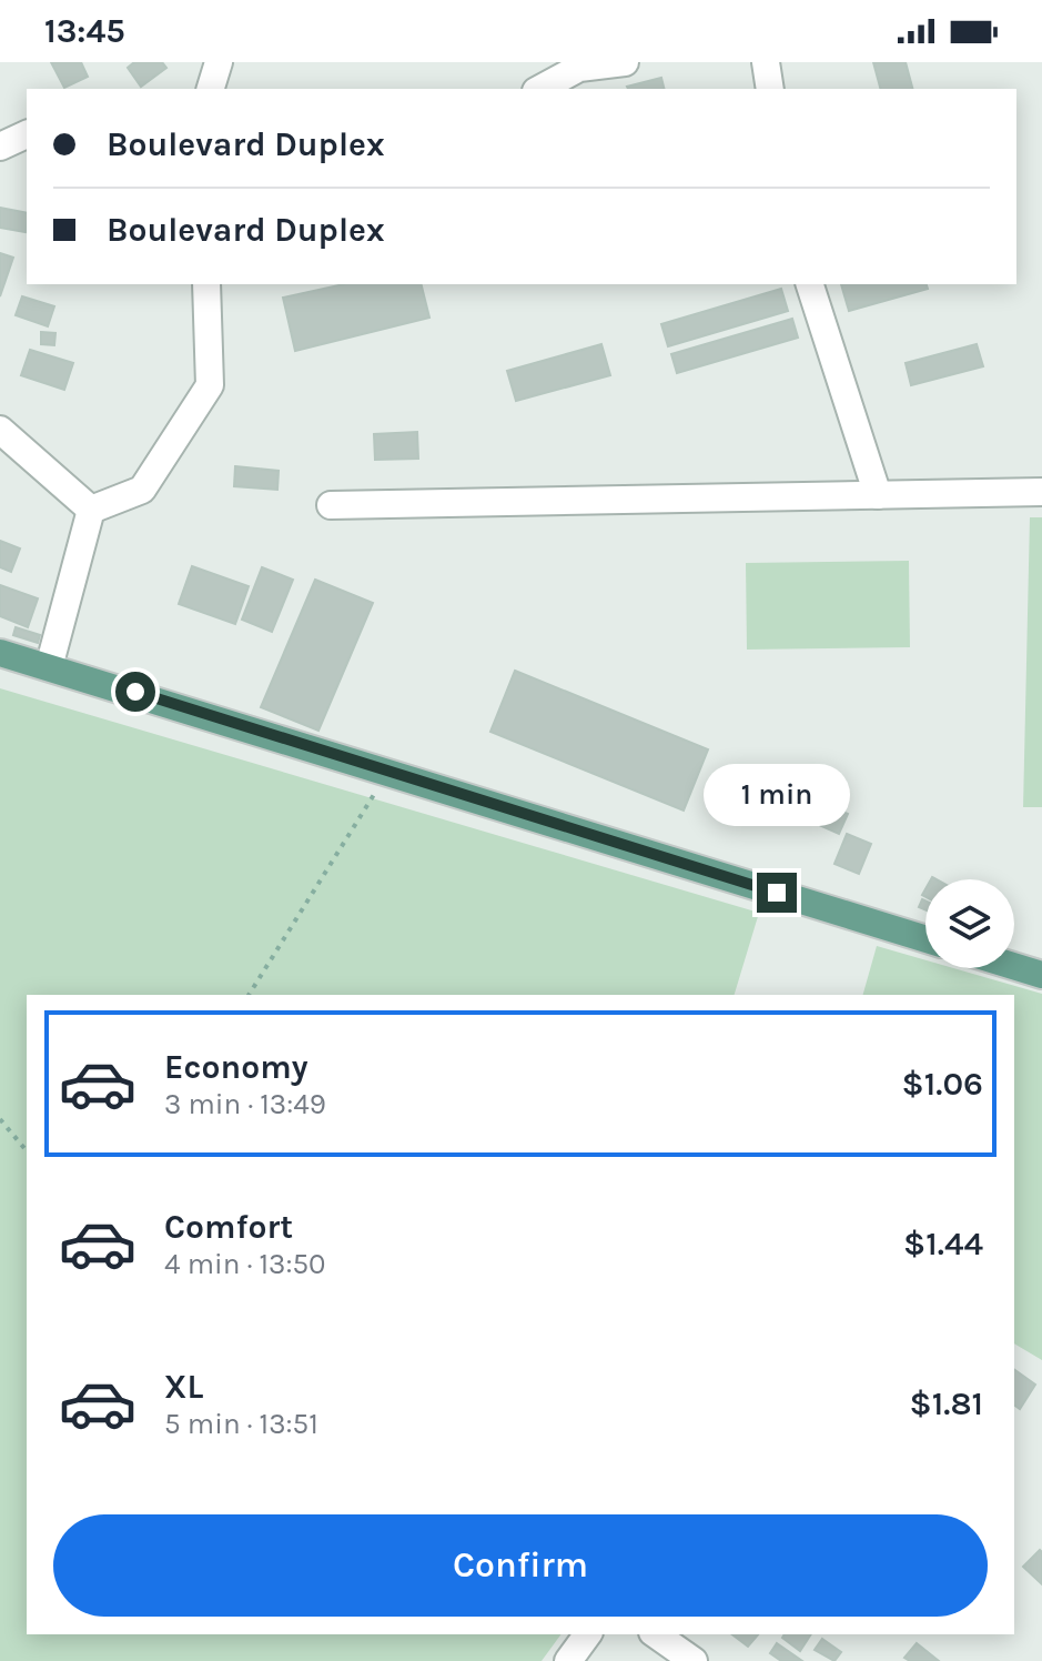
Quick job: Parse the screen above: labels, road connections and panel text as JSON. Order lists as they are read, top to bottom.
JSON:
{
  "page": {
    "status": "13:45",
    "banner": ["Boulevard Duplex", "Boulevard Duplex"],
    "bubble": "1 min",
    "list": [
      {
        "name": "Economy",
        "note": "3 min · 13:49",
        "value": "$1.06"
      },
      {
        "name": "Comfort",
        "note": "4 min · 13:50",
        "value": "$1.44"
      },
      {
        "name": "XL",
        "note": "5 min · 13:51",
        "value": "$1.81"
      }
    ],
    "buttons": "Confirm"
  }
}
